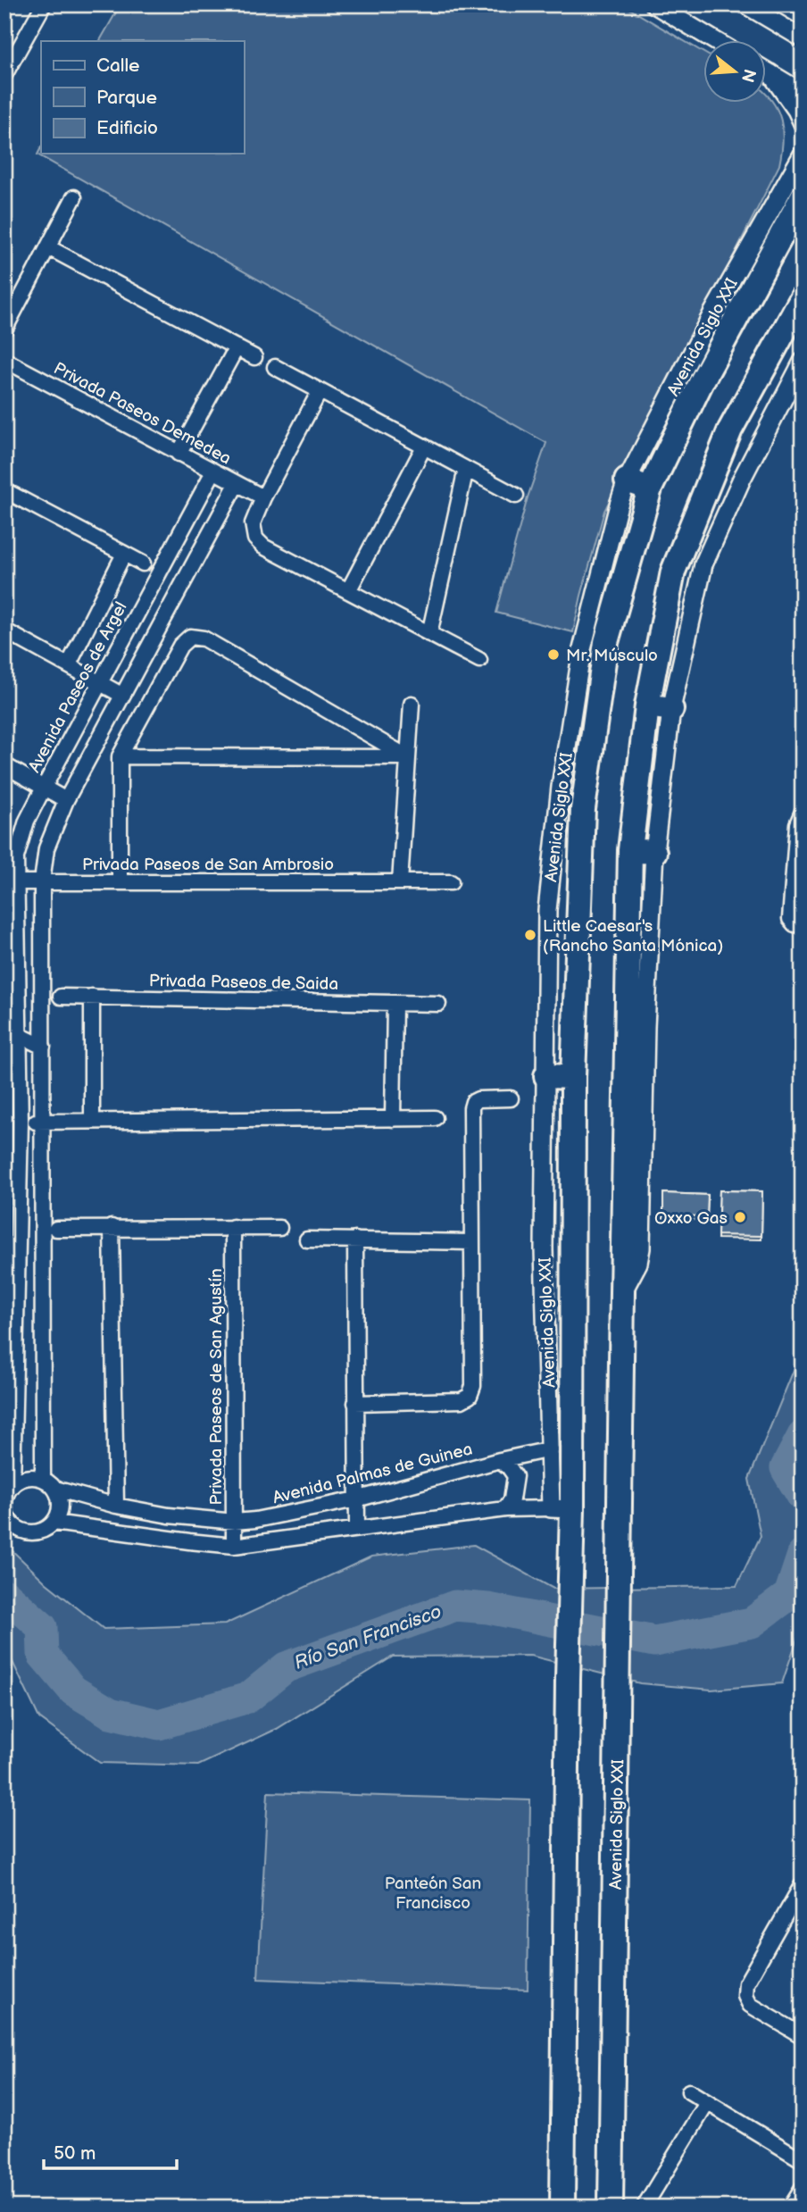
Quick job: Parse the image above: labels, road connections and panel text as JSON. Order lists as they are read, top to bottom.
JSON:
{
  "streets": {
    "highway": ["Avenida Siglo XXI"],
    "street": [
      "Privada Paseos Demedea",
      "Avenida Paseos de Argel",
      "Privada Paseos de San Ambrosio",
      "Privada Paseos de Saida",
      "Privada Paseos de San Agustín",
      "Avenida Palmas de Guinea"
    ]
  },
  "crossings": [
    ["Avenida Siglo XXI", "Avenida Palmas de Guinea"],
    ["Privada Paseos Demedea", "Avenida Paseos de Argel"],
    ["Avenida Paseos de Argel", "Privada Paseos de San Ambrosio"],
    ["Avenida Paseos de Argel", "Avenida Palmas de Guinea"],
    ["Privada Paseos de San Agustín", "Avenida Palmas de Guinea"]
  ],
  "water": ["Río San Francisco"],
  "parks": ["Panteón San Francisco"],
  "places": ["Mr. Músculo", "Little Caesar's (Rancho Santa Mónica)", "Oxxo Gas"],
  "legend": ["Calle", "Parque", "Edificio"],
  "scale_bar": "50 m",
  "north": "right"
}
